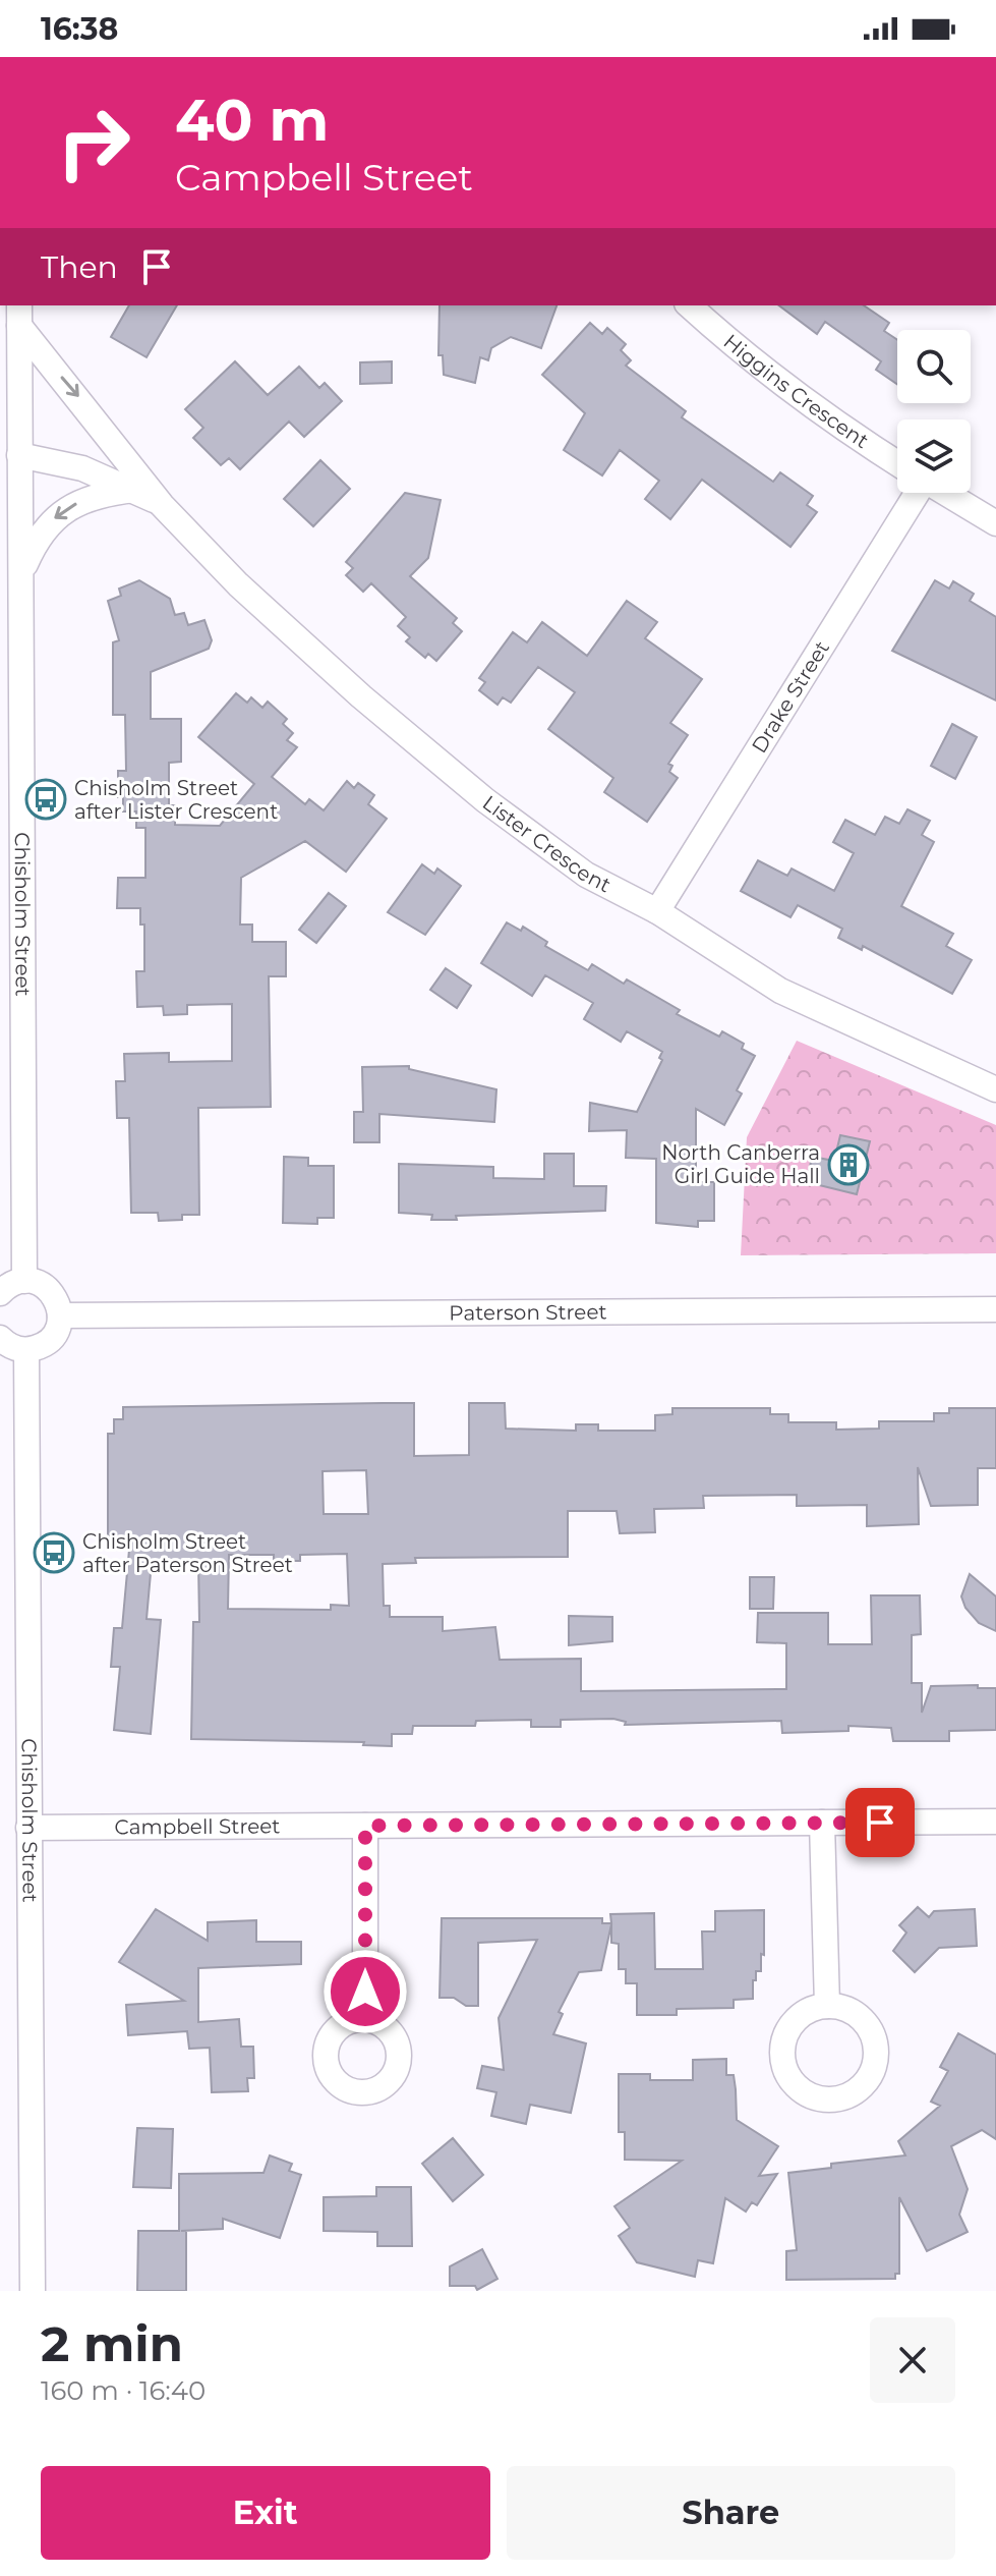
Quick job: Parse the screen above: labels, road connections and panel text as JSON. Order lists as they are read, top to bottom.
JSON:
{
  "streets": {
    "street": [
      "Higgins Crescent",
      "Drake Street",
      "Lister Crescent",
      "Chisholm Street",
      "Paterson Street",
      "Campbell Street"
    ]
  },
  "crossings": [
    ["Drake Street", "Lister Crescent"],
    ["Lister Crescent", "Chisholm Street"],
    ["Chisholm Street", "Campbell Street"]
  ],
  "places": {
    "bus stop": ["Chisholm Street after Lister Crescent", "Chisholm Street after Paterson Street"],
    "building": ["North Canberra Girl Guide Hall"]
  },
  "page": {
    "status": "16:38",
    "turn": ["40 m", "Campbell Street"],
    "then": "Then",
    "heading": ["2 min", "160 m · 16:40"],
    "buttons": ["Exit", "Share"]
  }
}
